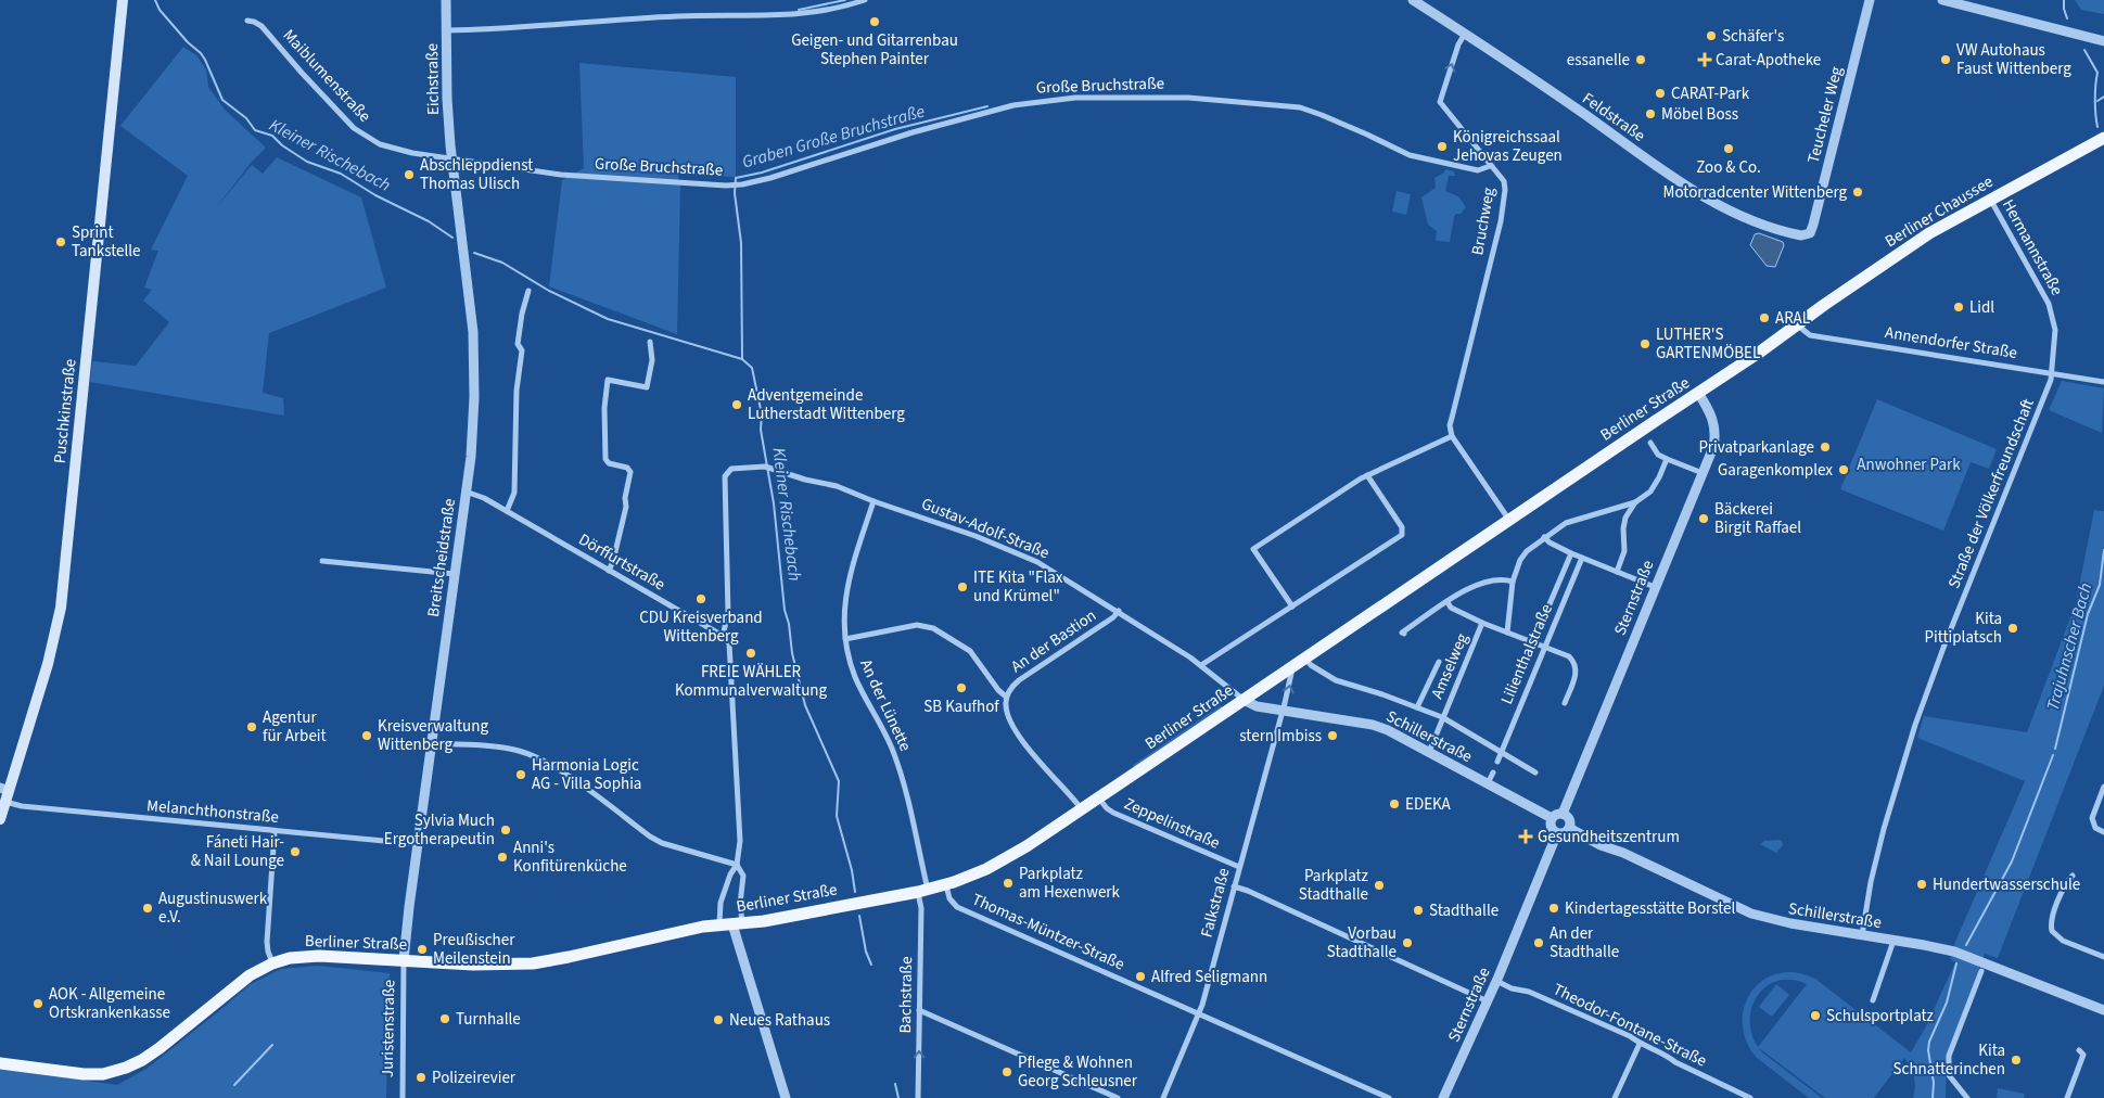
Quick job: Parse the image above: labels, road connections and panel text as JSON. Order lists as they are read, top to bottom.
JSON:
{
  "streets": {
    "main road": ["Berliner Chaussee", "Berliner Straße", "Puschkinstraße"],
    "street": [
      "Maiblumenstraße",
      "Eichstraße",
      "Große Bruchstraße",
      "Teucheler Weg",
      "Feldstraße",
      "Bruchweg",
      "Hermannstraße",
      "Annendorfer Straße",
      "Straße der Völkerfreundschaft",
      "Gustav-Adolf-Straße",
      "Breitscheidstraße",
      "Dörffurtstraße",
      "Sternstraße",
      "An der Bastion",
      "Lilienthalstraße",
      "Amselweg",
      "An der Lünette",
      "Schillerstraße",
      "Melanchthonstraße",
      "Zeppelinstraße",
      "Falkstraße",
      "Thomas-Müntzer-Straße",
      "Bachstraße",
      "Theodor-Fontane-Straße",
      "Juristenstraße"
    ]
  },
  "crossings": [
    ["Maiblumenstraße", "Eichstraße"],
    ["Maiblumenstraße", "Große Bruchstraße"],
    ["Maiblumenstraße", "Breitscheidstraße"],
    ["Eichstraße", "Große Bruchstraße"],
    ["Eichstraße", "Breitscheidstraße"],
    ["Große Bruchstraße", "Bruchweg"],
    ["Große Bruchstraße", "Breitscheidstraße"],
    ["Teucheler Weg", "Feldstraße"],
    ["Feldstraße", "Bruchweg"],
    ["Berliner Chaussee", "Hermannstraße"],
    ["Berliner Chaussee", "Annendorfer Straße"],
    ["Berliner Chaussee", "Berliner Straße"],
    ["Hermannstraße", "Annendorfer Straße"],
    ["Hermannstraße", "Straße der Völkerfreundschaft"],
    ["Annendorfer Straße", "Berliner Straße"],
    ["Annendorfer Straße", "Straße der Völkerfreundschaft"],
    ["Berliner Straße", "Gustav-Adolf-Straße"],
    ["Berliner Straße", "Breitscheidstraße"],
    ["Berliner Straße", "Sternstraße"],
    ["Berliner Straße", "An der Lünette"],
    ["Berliner Straße", "Schillerstraße"],
    ["Berliner Straße", "Zeppelinstraße"],
    ["Berliner Straße", "Thomas-Müntzer-Straße"],
    ["Berliner Straße", "Bachstraße"],
    ["Berliner Straße", "Juristenstraße"],
    ["Puschkinstraße", "Melanchthonstraße"],
    ["Straße der Völkerfreundschaft", "Schillerstraße"],
    ["Gustav-Adolf-Straße", "Dörffurtstraße"],
    ["Gustav-Adolf-Straße", "An der Bastion"],
    ["Gustav-Adolf-Straße", "An der Lünette"],
    ["Gustav-Adolf-Straße", "Schillerstraße"],
    ["Breitscheidstraße", "Dörffurtstraße"],
    ["Breitscheidstraße", "Melanchthonstraße"],
    ["Breitscheidstraße", "Juristenstraße"],
    ["Sternstraße", "Schillerstraße"],
    ["Sternstraße", "Theodor-Fontane-Straße"],
    ["Lilienthalstraße", "Amselweg"],
    ["Amselweg", "Schillerstraße"],
    ["An der Lünette", "Bachstraße"],
    ["Schillerstraße", "Falkstraße"],
    ["Zeppelinstraße", "Falkstraße"],
    ["Falkstraße", "Thomas-Müntzer-Straße"]
  ],
  "one_way": ["Bachstraße"],
  "water": ["Graben Große Bruchstraße", "Kleiner Rischebach", "Trajuhnscher Bach"],
  "parks": ["Anwohner Park"],
  "places": {
    "other": [
      "Geigen- und Gitarrenbau Stephen Painter",
      "Schäfer's",
      "essanelle",
      "VW Autohaus Faust Wittenberg",
      "CARAT-Park",
      "Möbel Boss",
      "Königreichssaal Jehovas Zeugen",
      "Zoo & Co.",
      "Abschleppdienst Thomas Ulisch",
      "Motorradcenter Wittenberg",
      "Sprint Tankstelle",
      "Lidl",
      "ARAL",
      "LUTHER'S GARTENMÖBEL",
      "Adventgemeinde Lutherstadt Wittenberg",
      "Privatparkanlage",
      "Garagenkomplex",
      "Bäckerei Birgit Raffael",
      "ITE Kita \"Flax und Krümel\"",
      "CDU Kreisverband Wittenberg",
      "Kita Pittiplatsch",
      "FREIE WÄHLER Kommunalverwaltung",
      "SB Kaufhof",
      "Agentur für Arbeit",
      "Kreisverwaltung Wittenberg",
      "stern Imbiss",
      "Harmonia Logic AG - Villa Sophia",
      "EDEKA",
      "Sylvia Much Ergotherapeutin",
      "Fáneti Hair- & Nail Lounge",
      "Anni's Konfitürenküche",
      "Parkplatz am Hexenwerk",
      "Hundertwasserschule",
      "Parkplatz Stadthalle",
      "Augustinuswerk e.V.",
      "Kindertagesstätte Borstel",
      "Stadthalle",
      "Vorbau Stadthalle",
      "An der Stadthalle",
      "Preußischer Meilenstein",
      "Alfred Seligmann",
      "AOK - Allgemeine Ortskrankenkasse",
      "Schulsportplatz",
      "Turnhalle",
      "Neues Rathaus",
      "Kita Schnatterinchen",
      "Pflege & Wohnen Georg Schleusner",
      "Polizeirevier"
    ],
    "health": ["Carat-Apotheke", "Gesundheitszentrum"]
  }
}
